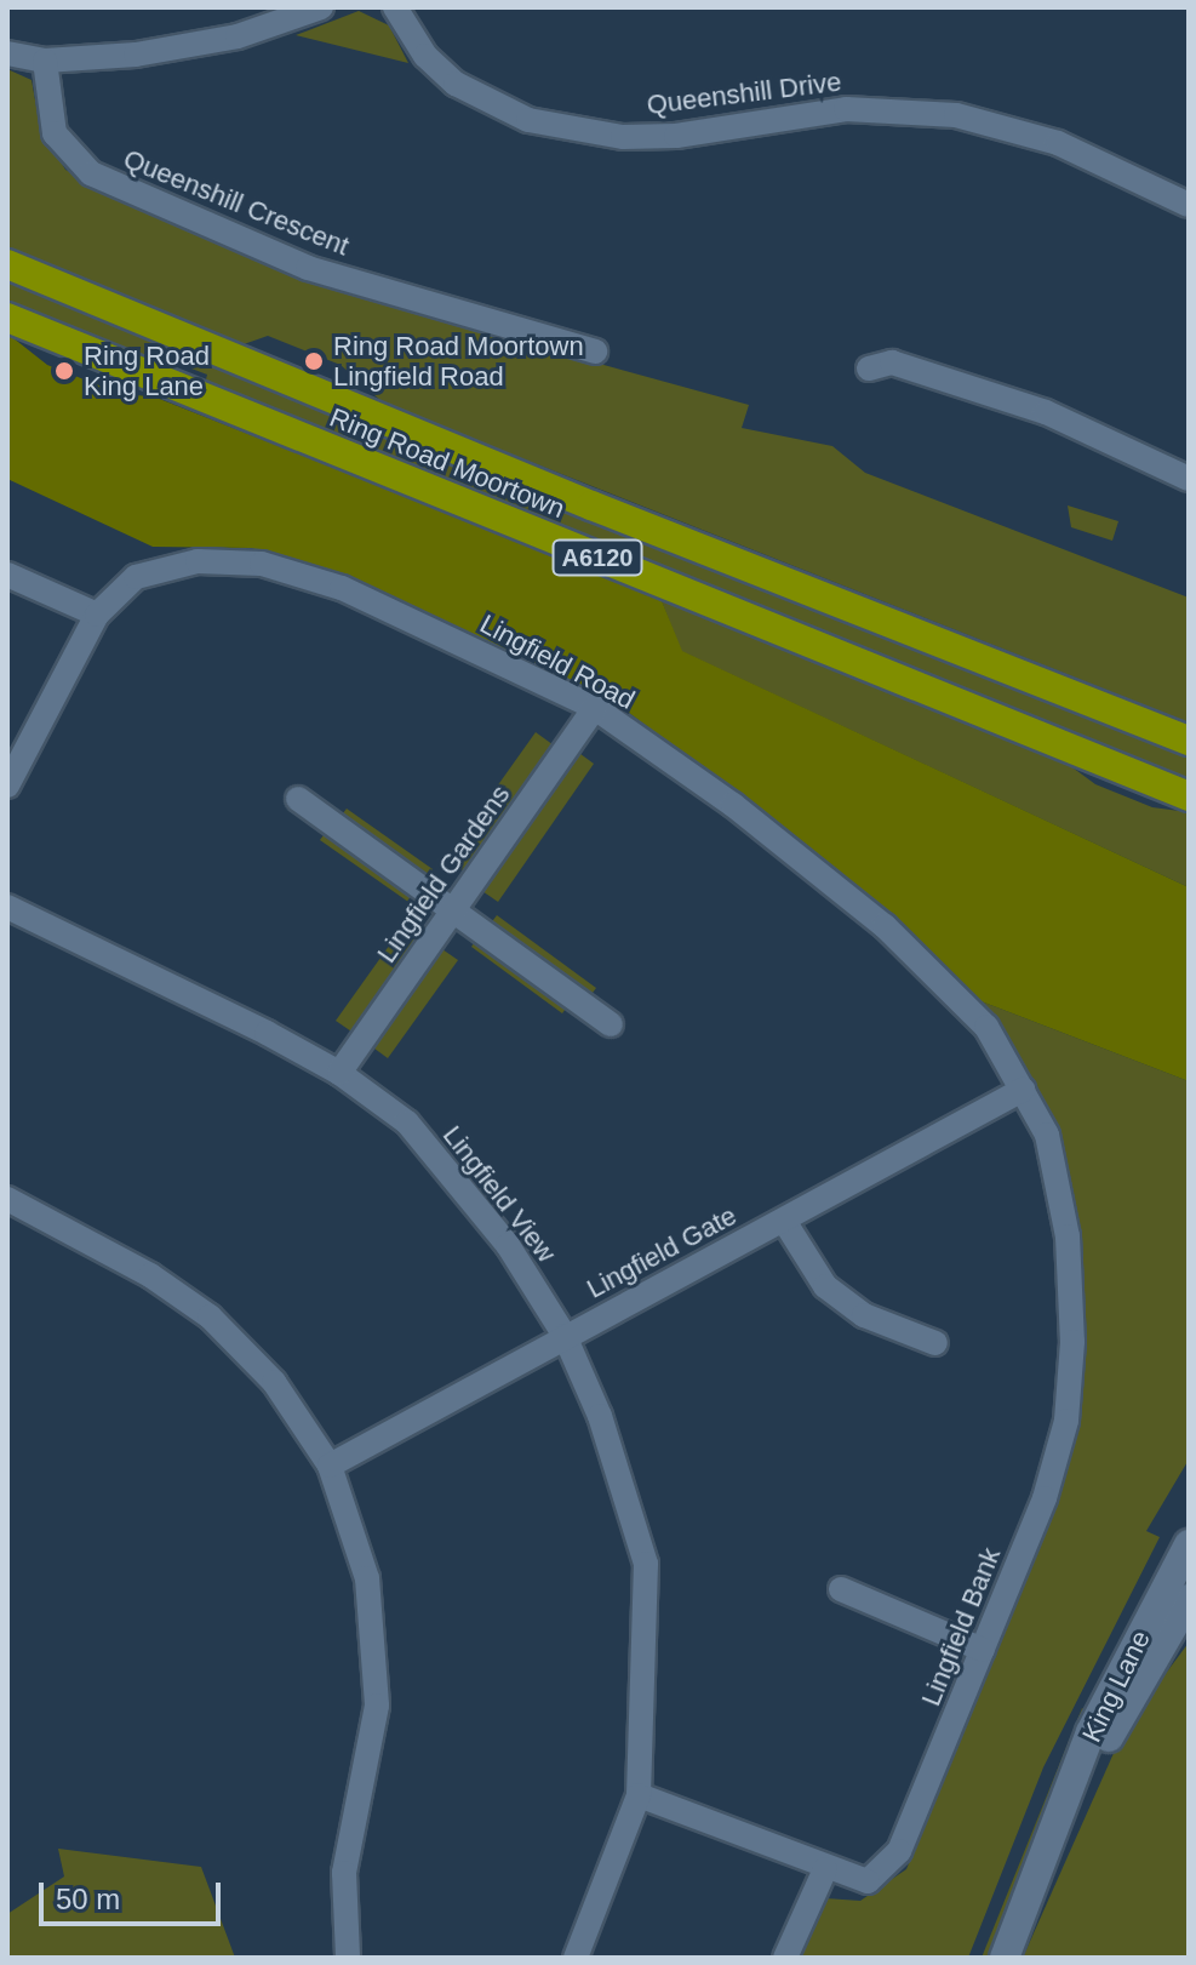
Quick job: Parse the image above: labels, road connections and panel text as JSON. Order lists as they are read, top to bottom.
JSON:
{
  "streets": {
    "highway": ["Ring Road Moortown", "A6120"],
    "street": [
      "Queenshill Drive",
      "Queenshill Crescent",
      "Lingfield Road",
      "Lingfield Gardens",
      "Lingfield View",
      "Lingfield Gate",
      "Lingfield Bank",
      "King Lane"
    ]
  },
  "crossings": [
    ["Lingfield Road", "Lingfield Gardens"],
    ["Lingfield Road", "Lingfield Gate"],
    ["Lingfield Road", "Lingfield Bank"],
    ["Lingfield Gardens", "Lingfield View"],
    ["Lingfield View", "Lingfield Gate"],
    ["Lingfield View", "Lingfield Bank"]
  ],
  "places": ["Ring Road Moortown Lingfield Road", "Ring Road King Lane"],
  "scale_bar": "50 m"
}
